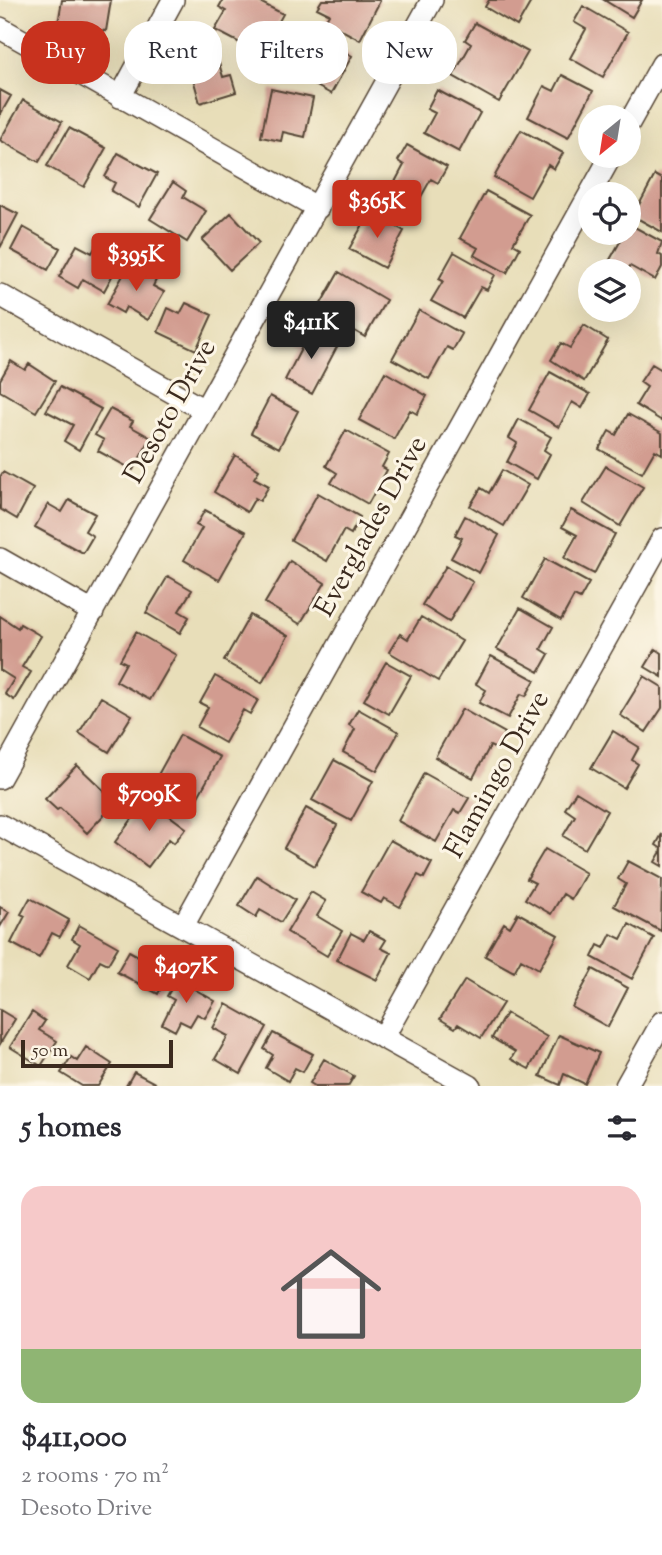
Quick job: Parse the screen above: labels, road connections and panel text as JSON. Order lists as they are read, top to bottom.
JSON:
{
  "streets": {
    "street": ["Desoto Drive", "Everglades Drive", "Flamingo Drive"]
  },
  "scale_bar": "50 m",
  "north": "bottom left",
  "page": {
    "chip": [
      "Buy",
      "Rent",
      "Filters",
      "New"
    ],
    "price": [
      "$365K",
      "$395K",
      "$411K",
      "$709K",
      "$407K"
    ],
    "scale": "50 m",
    "heading": "5 homes",
    "list": [
      {
        "name": "$411,000",
        "note": "2 rooms · 70 m² · Desoto Drive"
      }
    ]
  }
}
